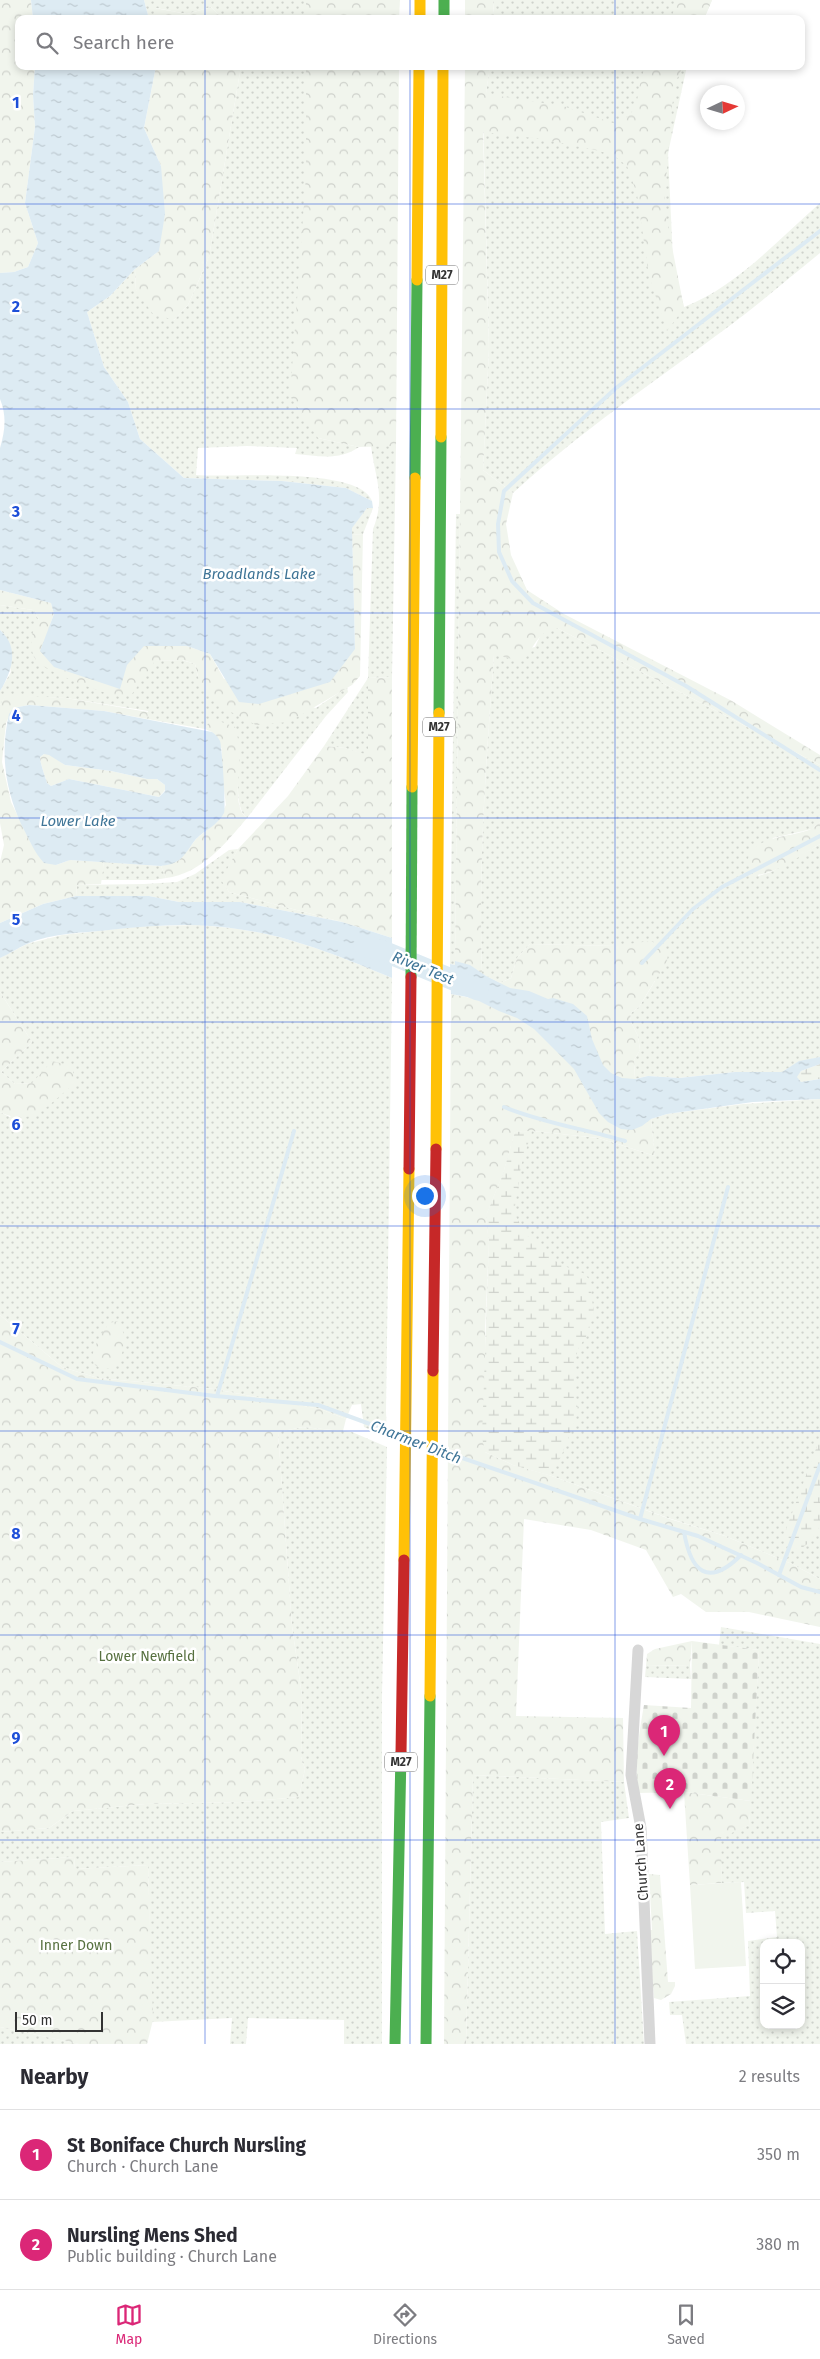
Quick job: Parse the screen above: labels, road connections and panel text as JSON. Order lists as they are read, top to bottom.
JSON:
{
  "streets": {
    "highway": ["M27"],
    "street": ["Church Lane"]
  },
  "water": [
    "Broadlands Lake",
    "Lower Lake",
    "River Test",
    "Charmer Ditch"
  ],
  "parks": ["Lower Newfield", "Inner Down"],
  "scale_bar": "50 m",
  "north": "right",
  "page": {
    "search": "Search here",
    "pins": ["1", "2"],
    "scale": "50 m",
    "heading": ["Nearby", "2 results"],
    "list": [
      {
        "mark": "1",
        "name": "St Boniface Church Nursling",
        "note": "Church · Church Lane",
        "value": "350 m"
      },
      {
        "mark": "2",
        "name": "Nursling Mens Shed",
        "note": "Public building · Church Lane",
        "value": "380 m"
      }
    ],
    "nav": ["Map", "Directions", "Saved"]
  },
  "grid": {
    "rows": [
      "1",
      "2",
      "3",
      "4",
      "5",
      "6",
      "7",
      "8",
      "9"
    ]
  }
}
